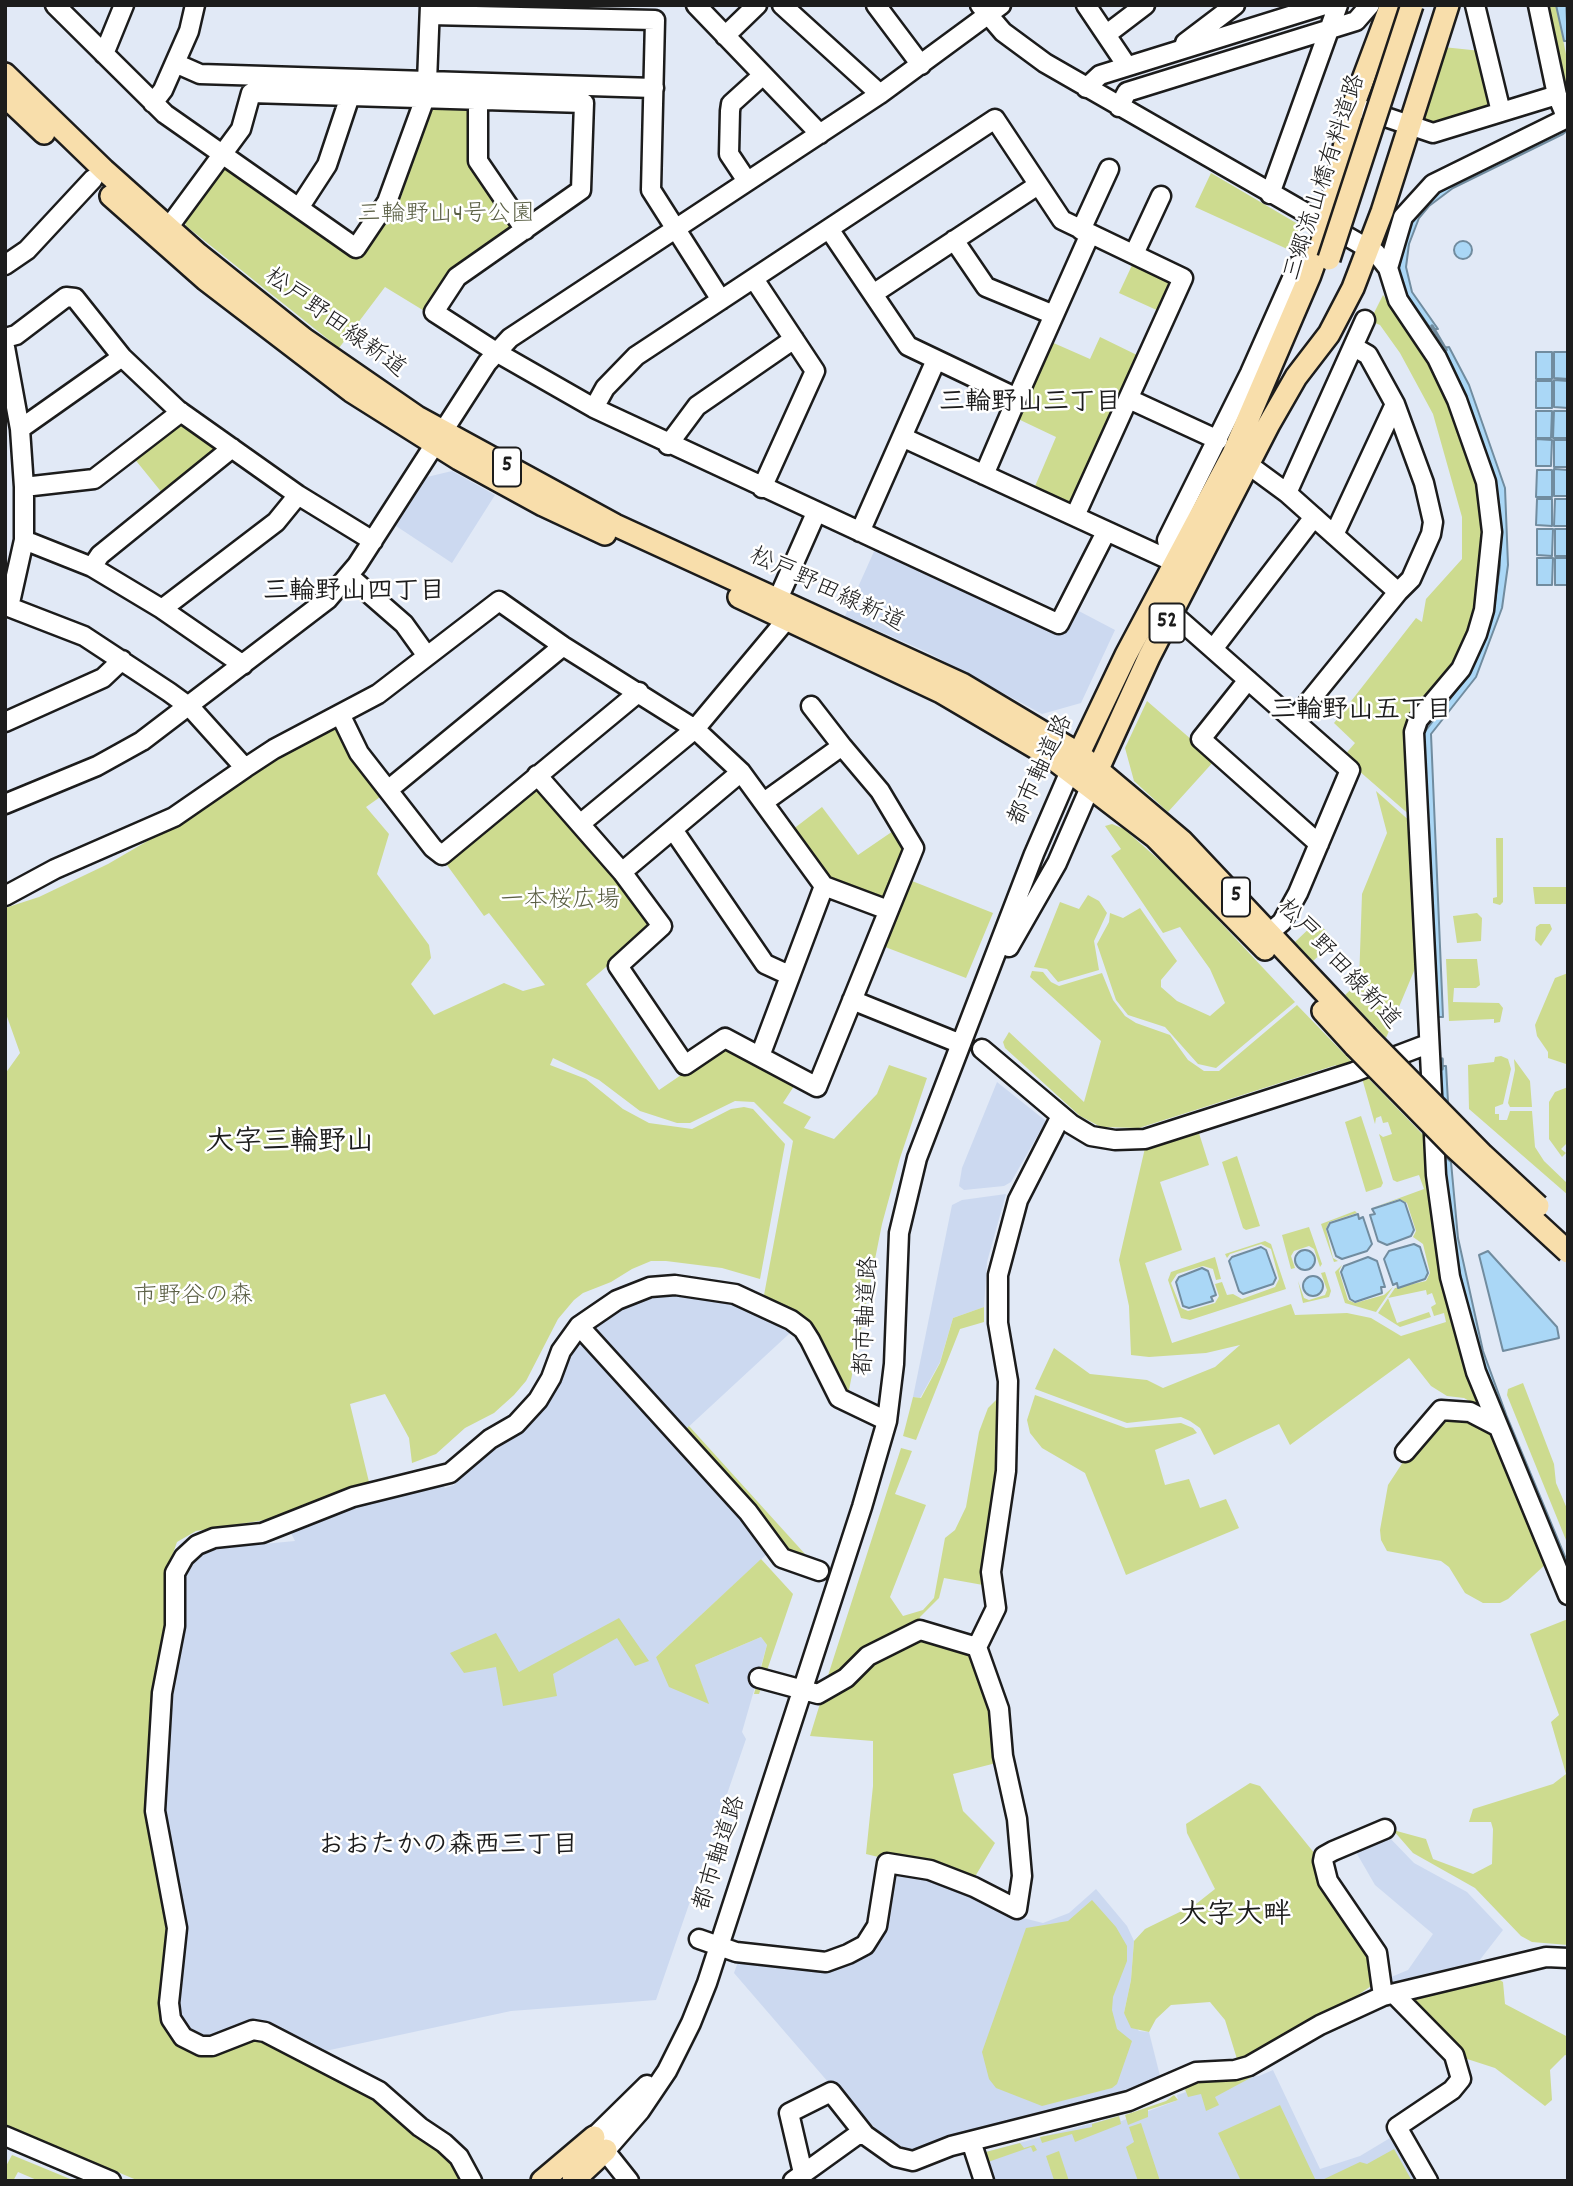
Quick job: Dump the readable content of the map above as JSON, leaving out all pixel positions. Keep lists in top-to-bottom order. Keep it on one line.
{"streets":{"main road":["三郷流山橋有料道路","松戸野田線新道","5","52","都市軸道路"]},"crossings":[["三郷流山橋有料道路","都市軸道路"],["松戸野田線新道","都市軸道路"]],"districts":["三輪野山三丁目","三輪野山四丁目","三輪野山五丁目","大字三輪野山","おおたかの森西三丁目","大字大畔"],"parks":["三輪野山4号公園","一本桜広場","市野谷の森"]}
